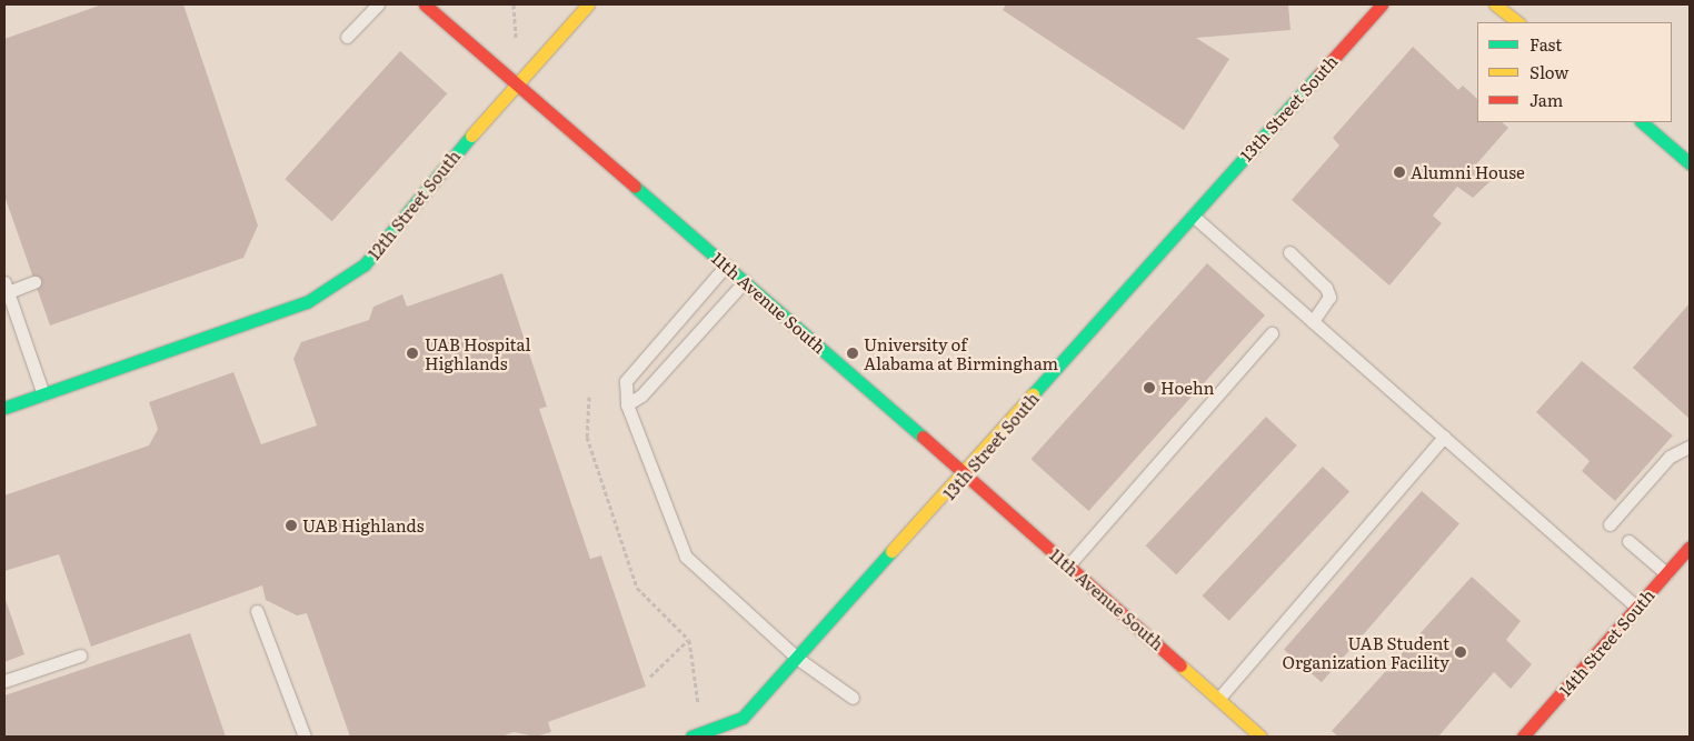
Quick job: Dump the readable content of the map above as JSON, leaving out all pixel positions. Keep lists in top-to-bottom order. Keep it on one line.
{"streets":{"street":["13th Street South","12th Street South","11th Avenue South","14th Street South"]},"crossings":[["13th Street South","11th Avenue South"],["12th Street South","11th Avenue South"]],"places":["Alumni House","UAB Hospital Highlands","University of Alabama at Birmingham","Hoehn","UAB Highlands","UAB Student Organization Facility"],"legend":["Fast","Slow","Jam"]}
